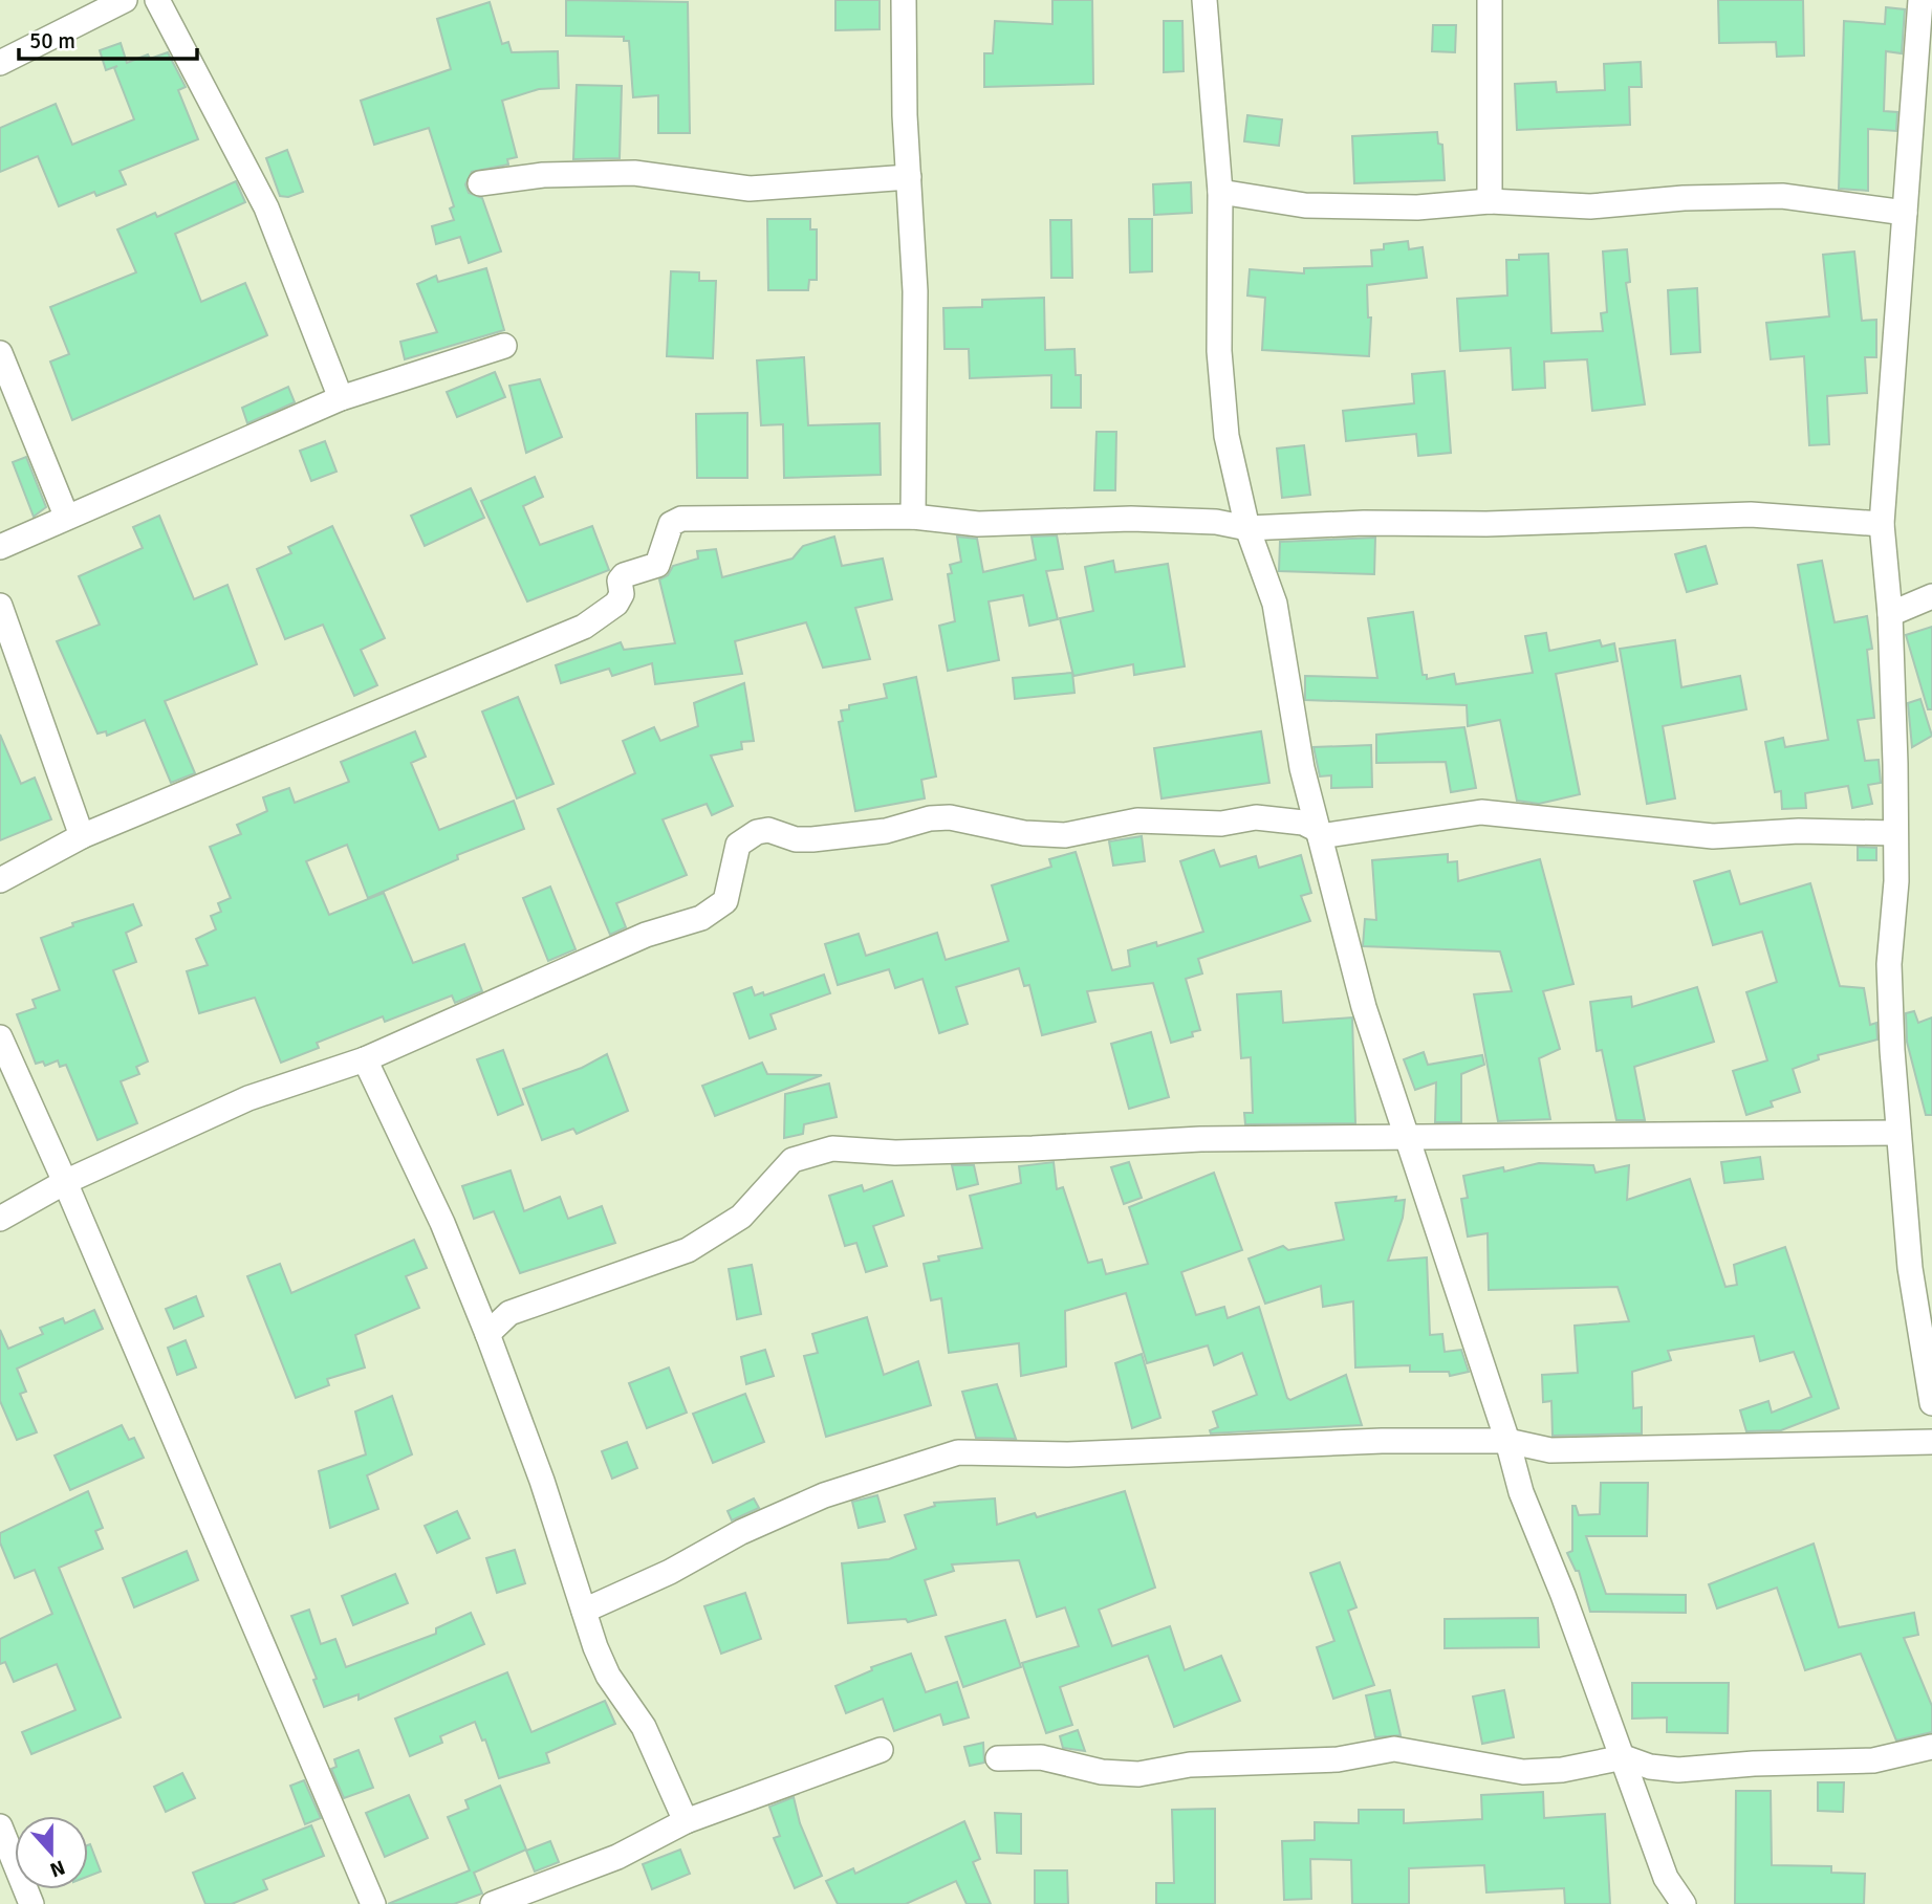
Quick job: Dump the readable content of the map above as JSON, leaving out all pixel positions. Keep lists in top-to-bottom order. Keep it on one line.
{"scale_bar":"50 m","north":"bottom"}
